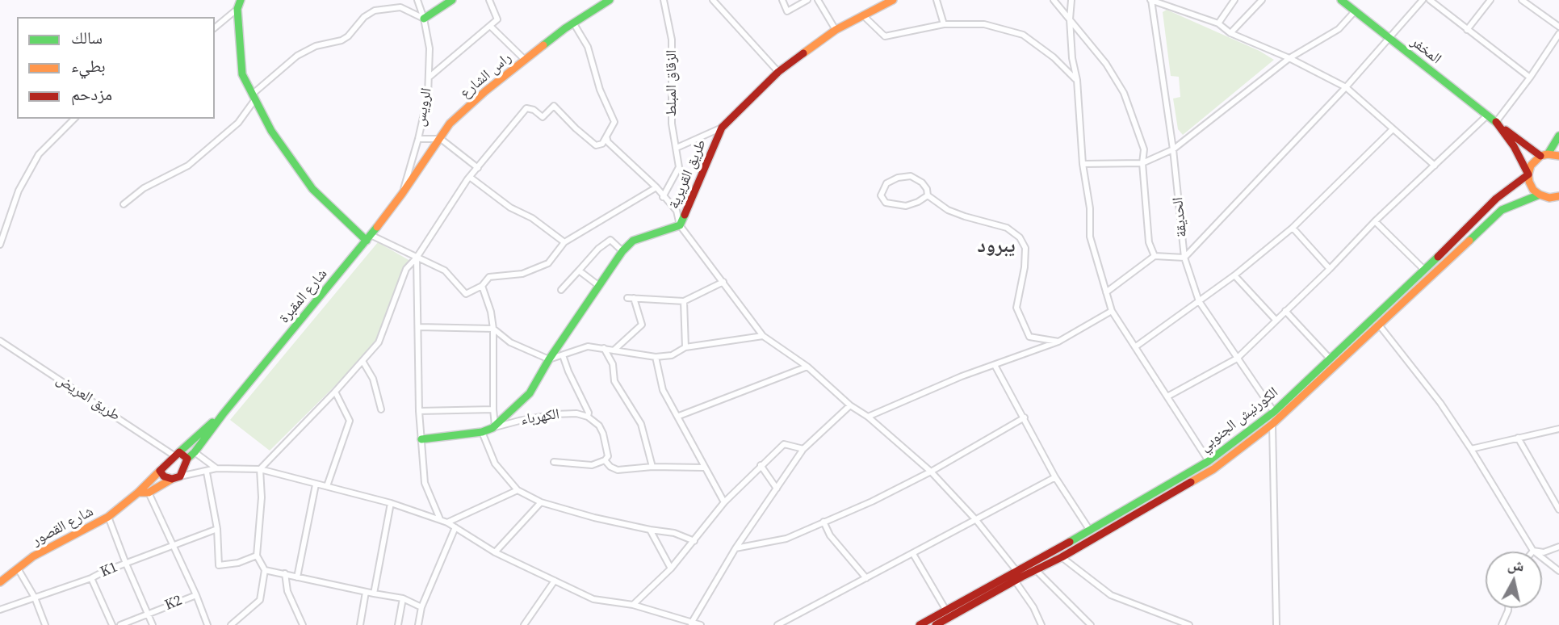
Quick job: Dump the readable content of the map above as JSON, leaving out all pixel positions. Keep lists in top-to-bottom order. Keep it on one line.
{"streets":{"street":["المخفر","راس الشارع","الزقاق المبلط","الرويس","طريق القريرية","الحديقة","شارع المقبرة","طريق العريض","الكهرباء","الكورنيش الجنوبي","شارع القصور","K1","K2"]},"crossings":[["راس الشارع","الرويس"],["راس الشارع","شارع المقبرة"],["الرويس","شارع المقبرة"],["طريق القريرية","الكهرباء"],["الحديقة","الكورنيش الجنوبي"],["شارع المقبرة","شارع القصور"],["طريق العريض","شارع القصور"]],"districts":["يبرود"],"legend":["سالك","بطيء","مزدحم"],"north":"top"}
